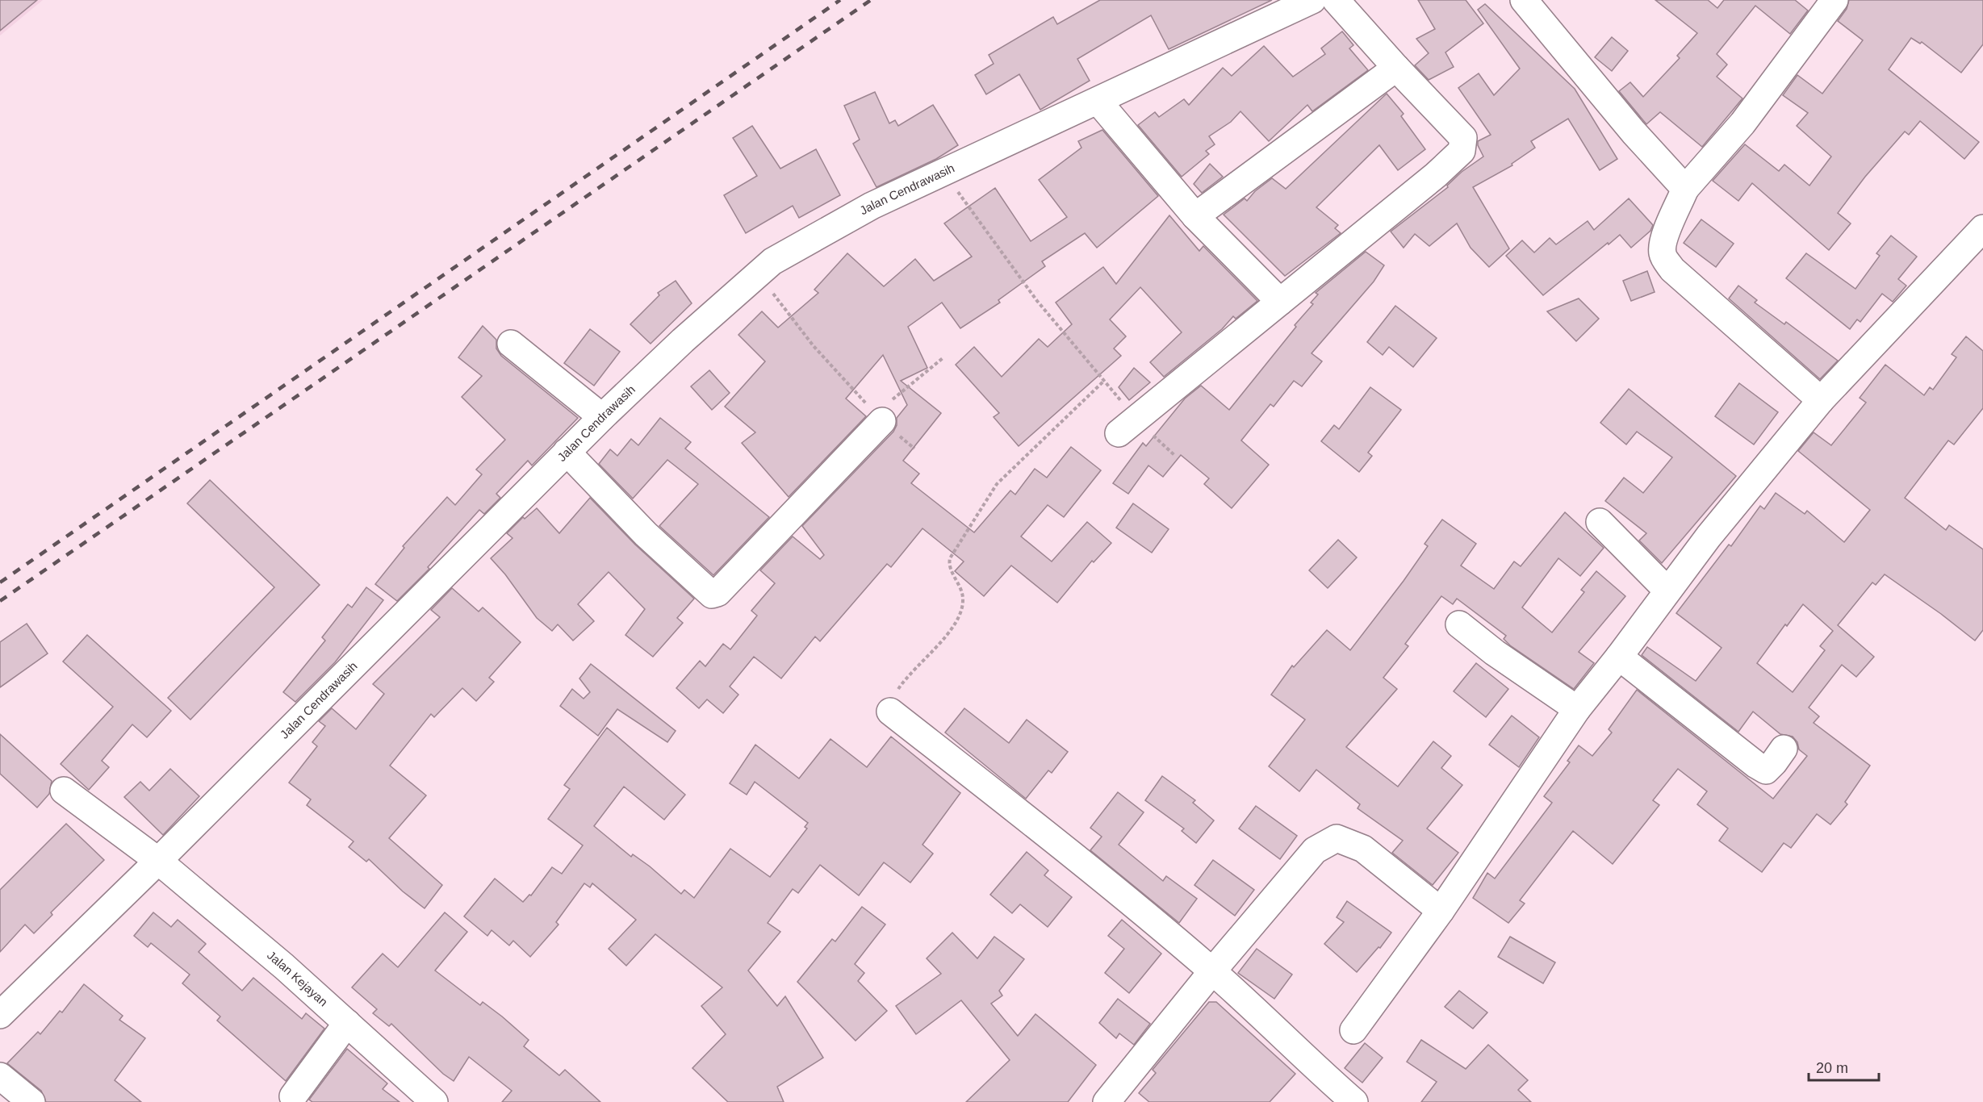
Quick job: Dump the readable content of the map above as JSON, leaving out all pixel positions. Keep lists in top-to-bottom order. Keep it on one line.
{"streets":{"street":["Jalan Cendrawasih","Jalan Kejayan"]},"crossings":[["Jalan Cendrawasih","Jalan Kejayan"]],"scale_bar":"20 m"}
